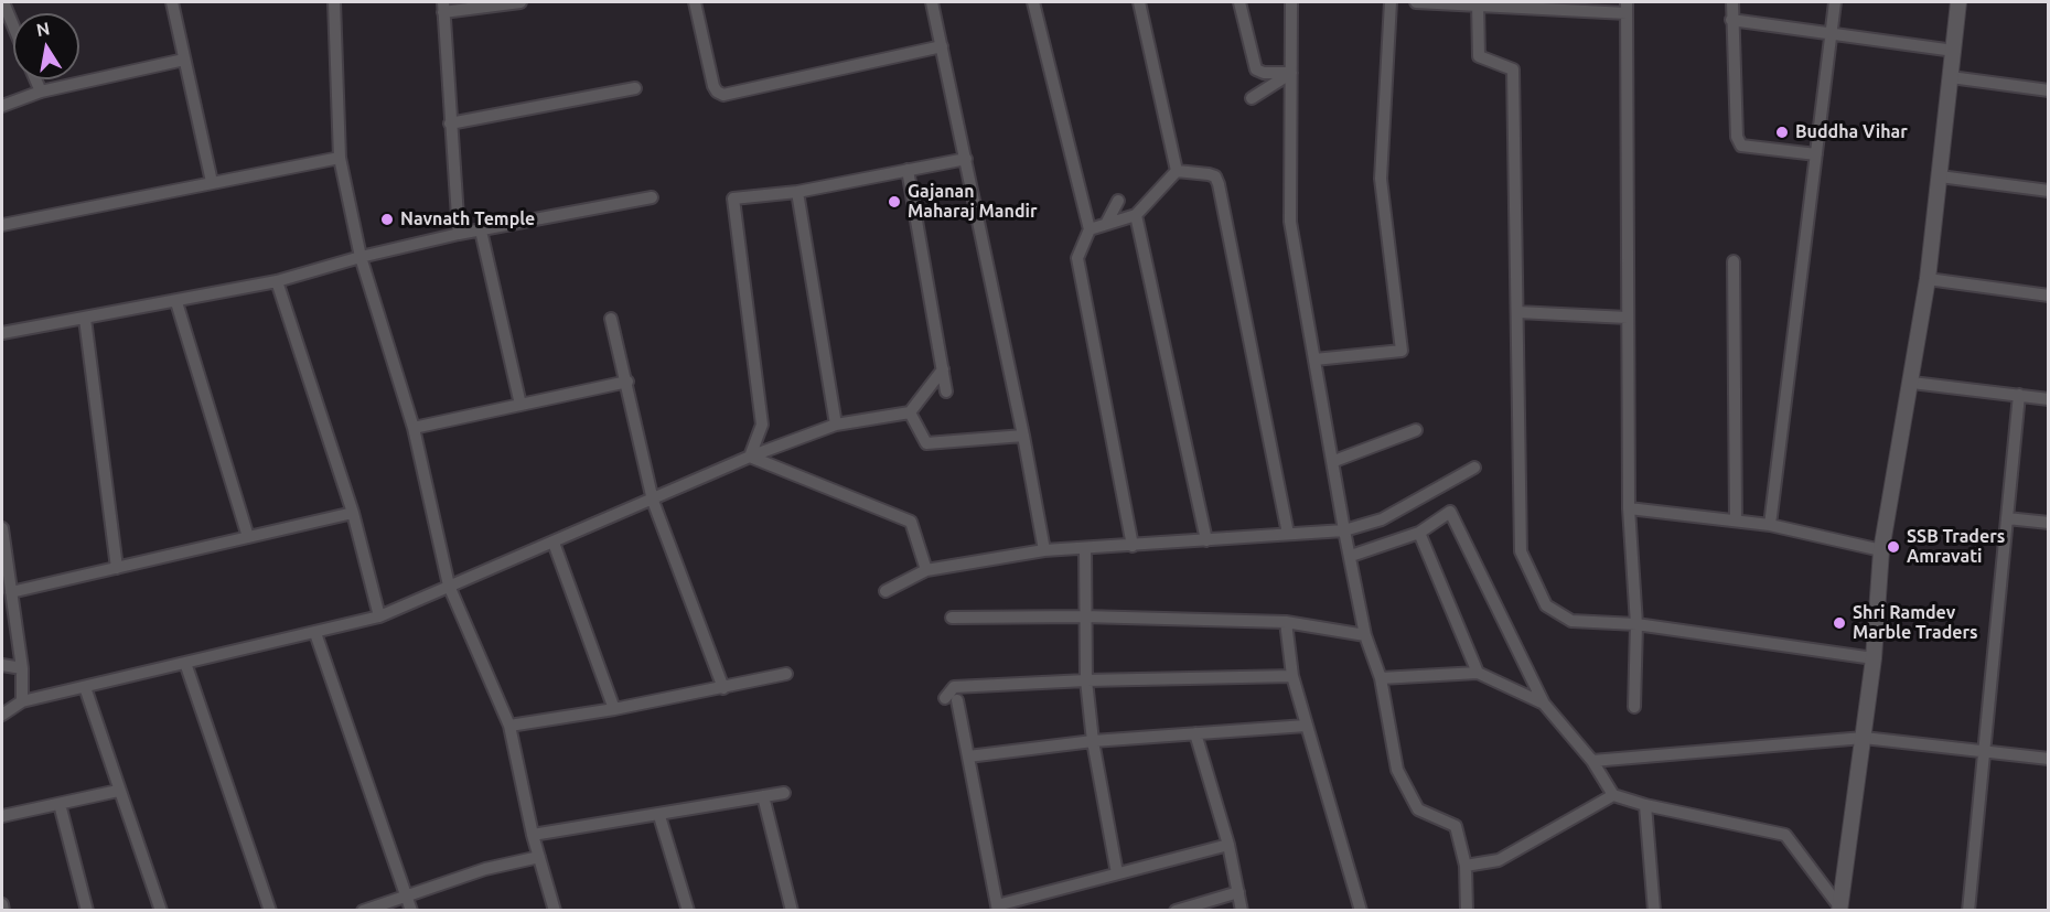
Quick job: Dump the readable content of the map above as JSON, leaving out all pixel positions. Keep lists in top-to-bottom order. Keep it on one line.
{"places":["Buddha Vihar","Gajanan Maharaj Mandir","Navnath Temple","SSB Traders Amravati","Shri Ramdev Marble Traders"],"north":"top"}
